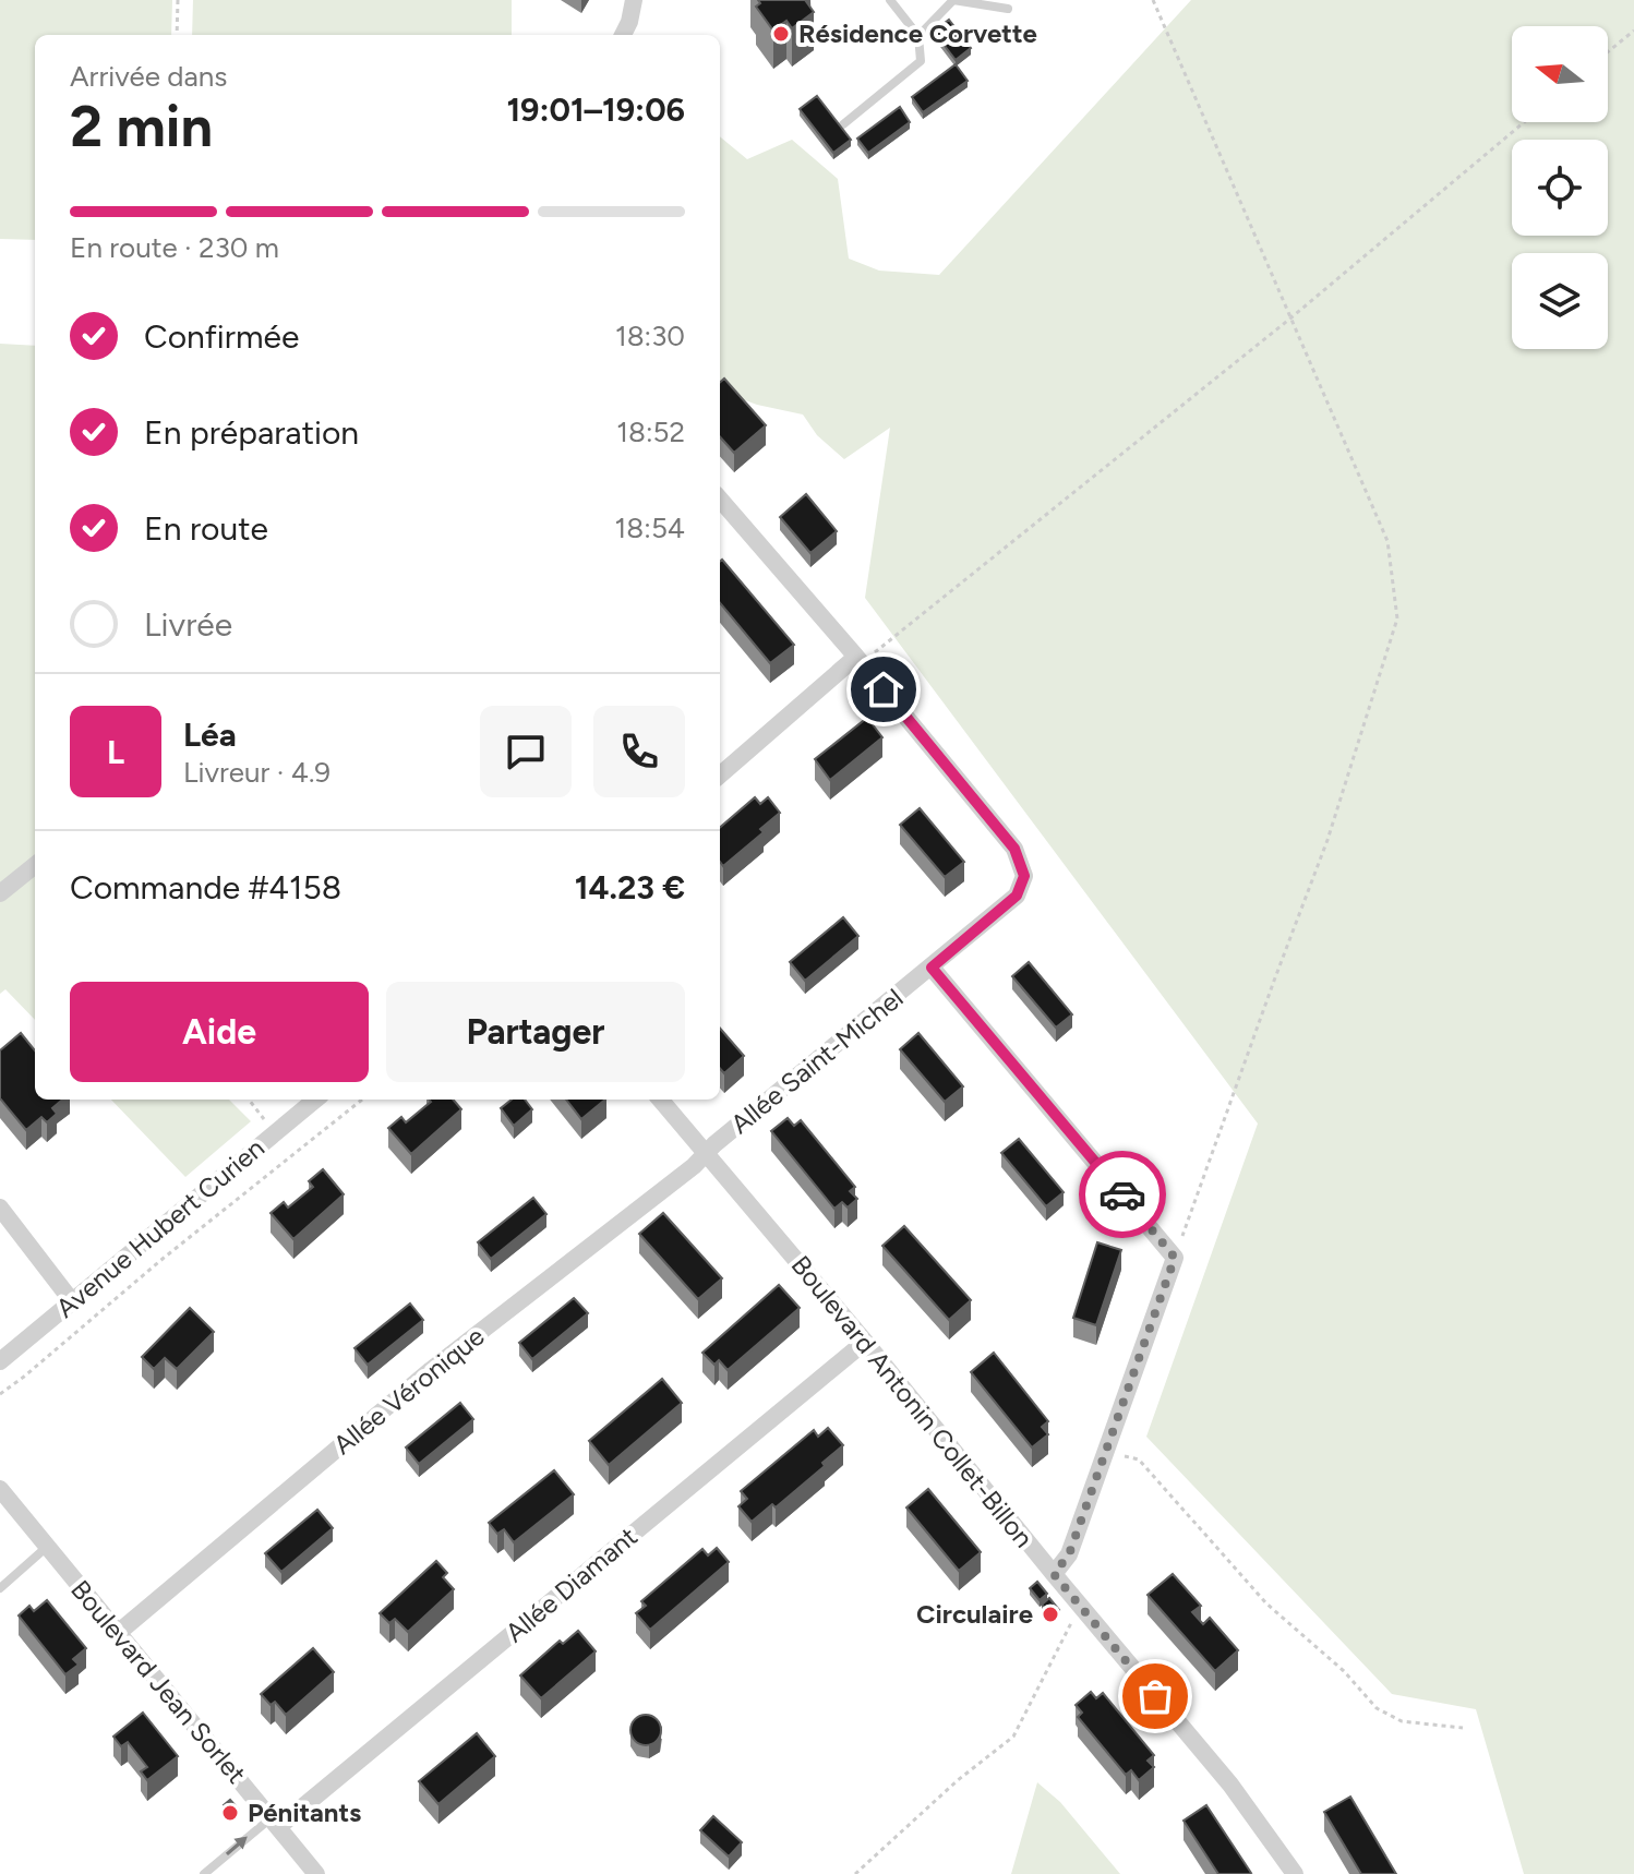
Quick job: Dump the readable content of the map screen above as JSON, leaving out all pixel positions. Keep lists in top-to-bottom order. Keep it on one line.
{"streets":{"street":["Allée Saint-Michel","Avenue Hubert Curien","Allée Véronique","Boulevard Antonin Collet-Billon","Allée Diamant","Boulevard Jean Sorlet"]},"crossings":[["Allée Saint-Michel","Allée Véronique"],["Allée Saint-Michel","Boulevard Antonin Collet-Billon"],["Allée Véronique","Boulevard Antonin Collet-Billon"],["Allée Véronique","Boulevard Jean Sorlet"],["Boulevard Antonin Collet-Billon","Allée Diamant"],["Allée Diamant","Boulevard Jean Sorlet"]],"places":["Résidence Corvette","Circulaire","Pénitants"],"north":"left","page":{"heading":["2 min","Arrivée dans","19:01–19:06"],"panel":["Léa","Livreur · 4.9","Commande #4158","14.23 €"],"bar":"En route · 230 m","list":[["Confirmée","18:30"],["En préparation","18:52"],["En route","18:54"],"Livrée"],"round":"L","buttons":["Aide","Partager"]}}
